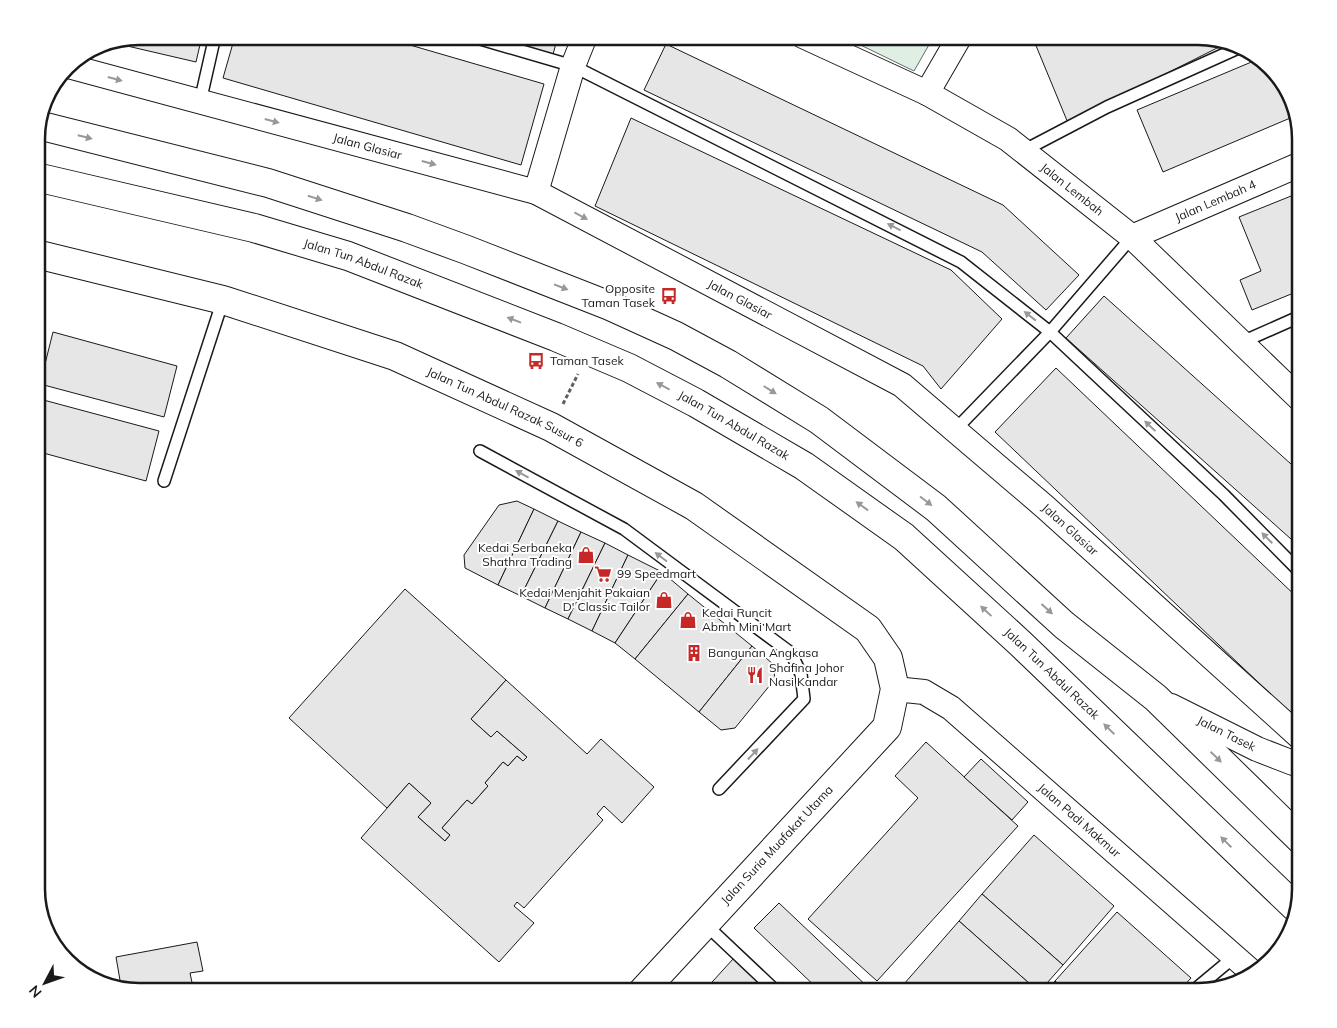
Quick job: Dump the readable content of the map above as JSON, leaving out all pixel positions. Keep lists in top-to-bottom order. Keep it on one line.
{"streets":{"main road":["Jalan Tun Abdul Razak","Jalan Tun Abdul Razak Susur 6","Jalan Suria Muafakat Utama"],"street":["Jalan Glasiar","Jalan Lembah","Jalan Lembah 4","Jalan Tasek","Jalan Padi Makmur"]},"crossings":[["Jalan Lembah","Jalan Lembah 4"],["Jalan Tun Abdul Razak Susur 6","Jalan Padi Makmur"],["Jalan Tun Abdul Razak Susur 6","Jalan Suria Muafakat Utama"],["Jalan Padi Makmur","Jalan Suria Muafakat Utama"]],"one_way":["Jalan Glasiar"],"places":{"bus stop":["Opposite Taman Tasek","Taman Tasek"],"shop":["Kedai Serbaneka Shathra Trading","Kedai Menjahit Pakaian D' Classic Tailor","Kedai Runcit Abmh Mini Mart"],"supermarket":["99 Speedmart"],"building":["Bangunan Angkasa"],"restaurant":["Shafina Johor Nasi Kandar"]},"north":"bottom left"}
